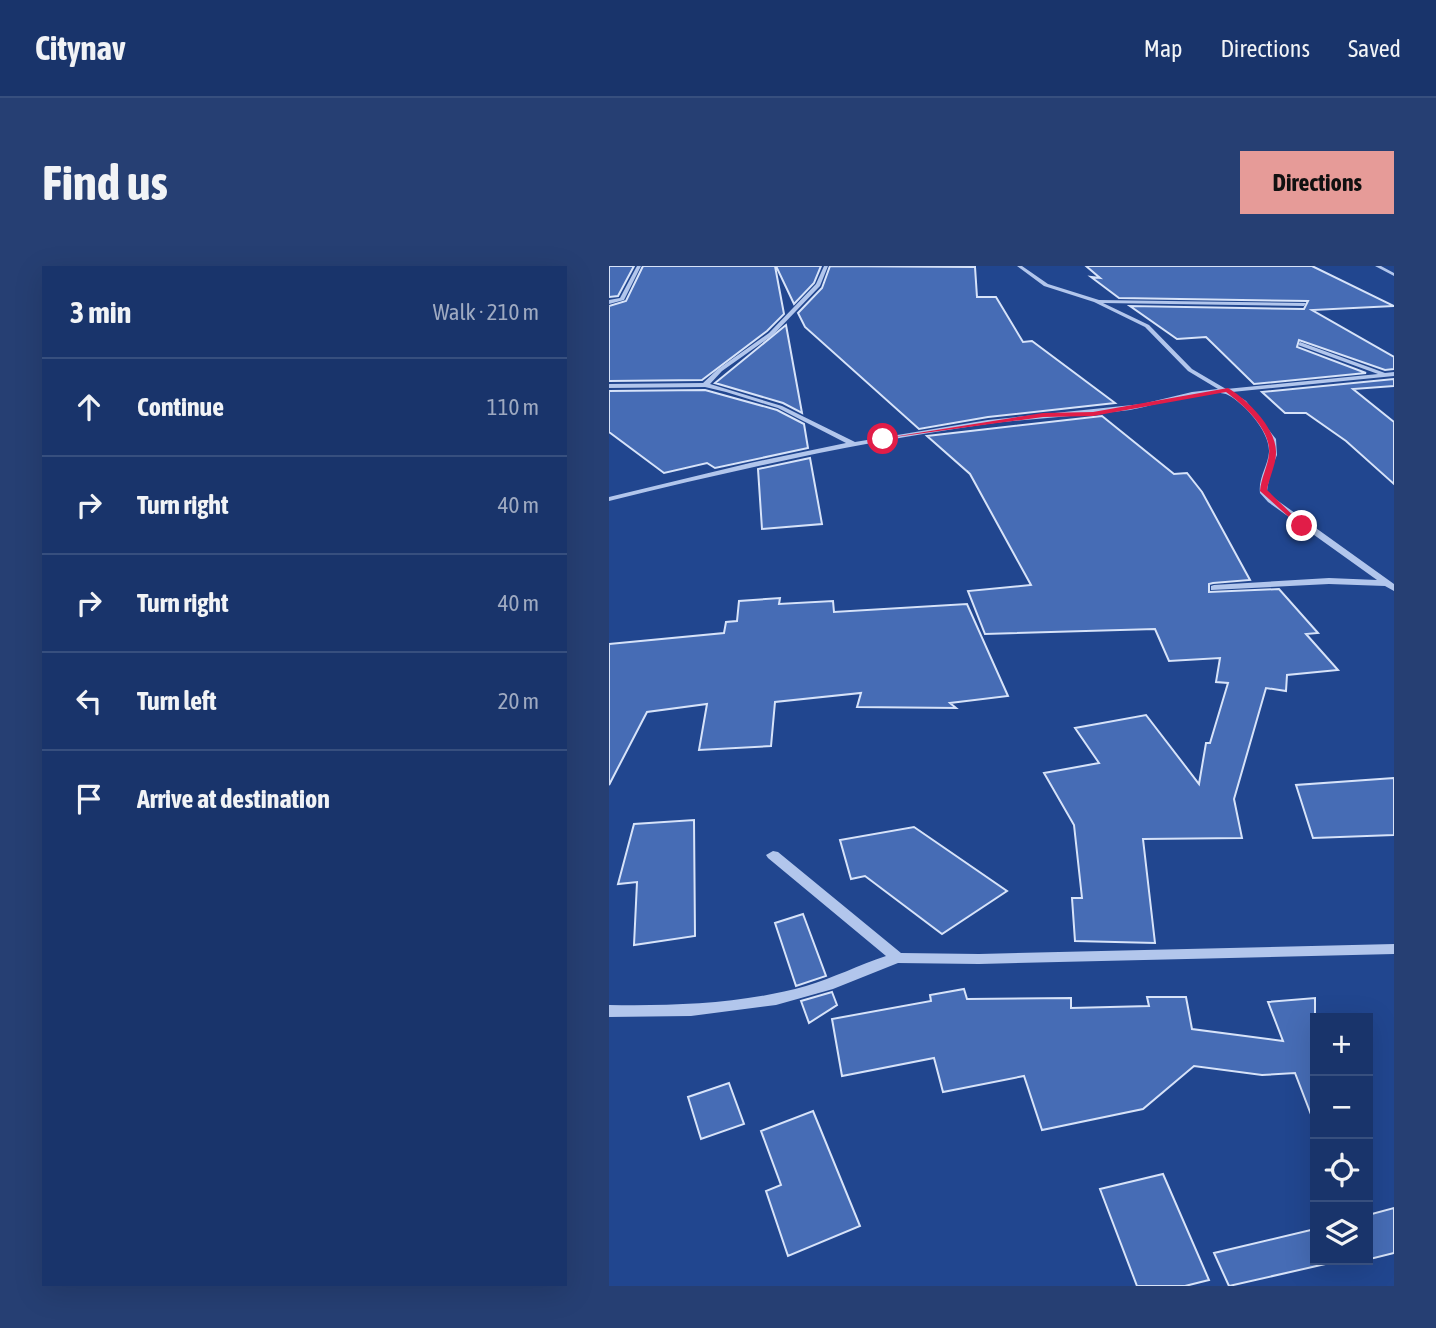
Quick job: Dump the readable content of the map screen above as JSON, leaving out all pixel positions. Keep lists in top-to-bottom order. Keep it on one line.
{"page":{"header":"Citynav","nav":["Map","Directions","Saved"],"buttons":"Directions","title":"Find us","heading":["3 min","Walk · 210 m"],"list":[["Continue","110 m"],["Turn right","40 m"],["Turn right","40 m"],["Turn left","20 m"],"Arrive at destination"],"map_buttons":["+","−"]}}
